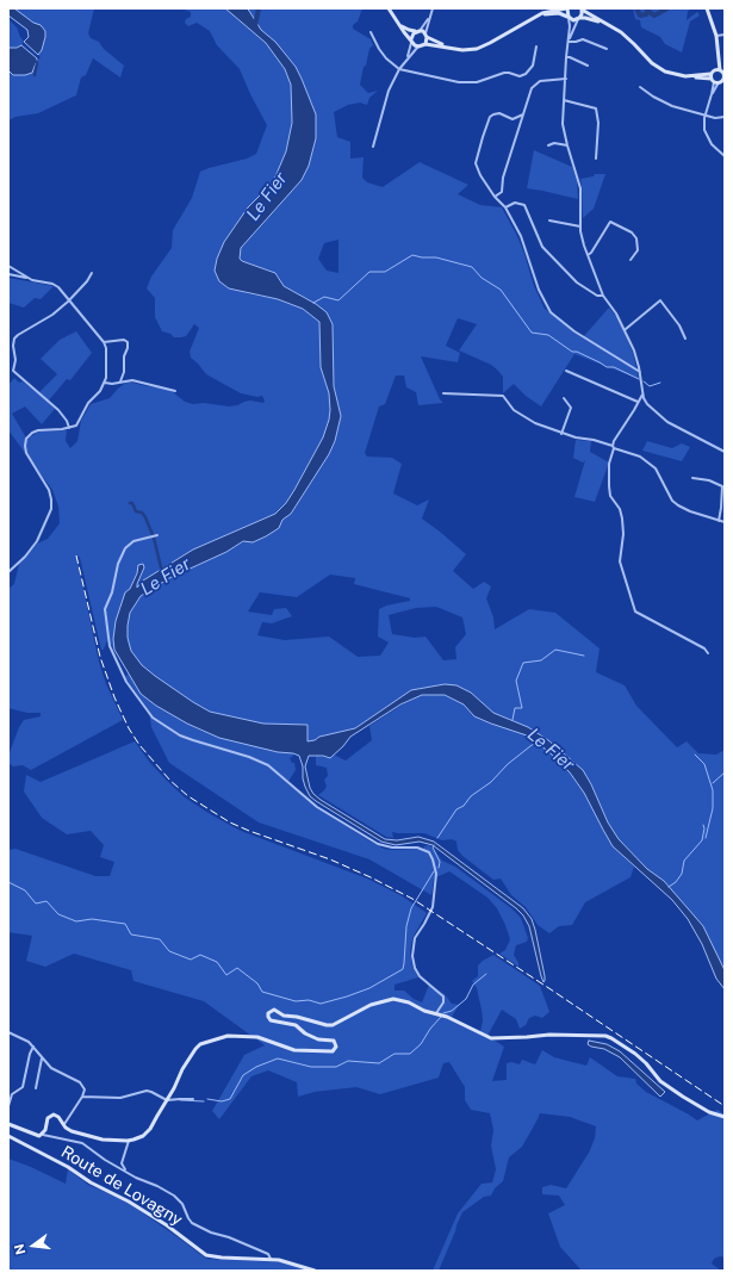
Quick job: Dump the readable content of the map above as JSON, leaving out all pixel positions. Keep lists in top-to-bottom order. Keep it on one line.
{"streets":{"street":["Route de Lovagny"]},"water":["Le Fier"],"north":"left"}
